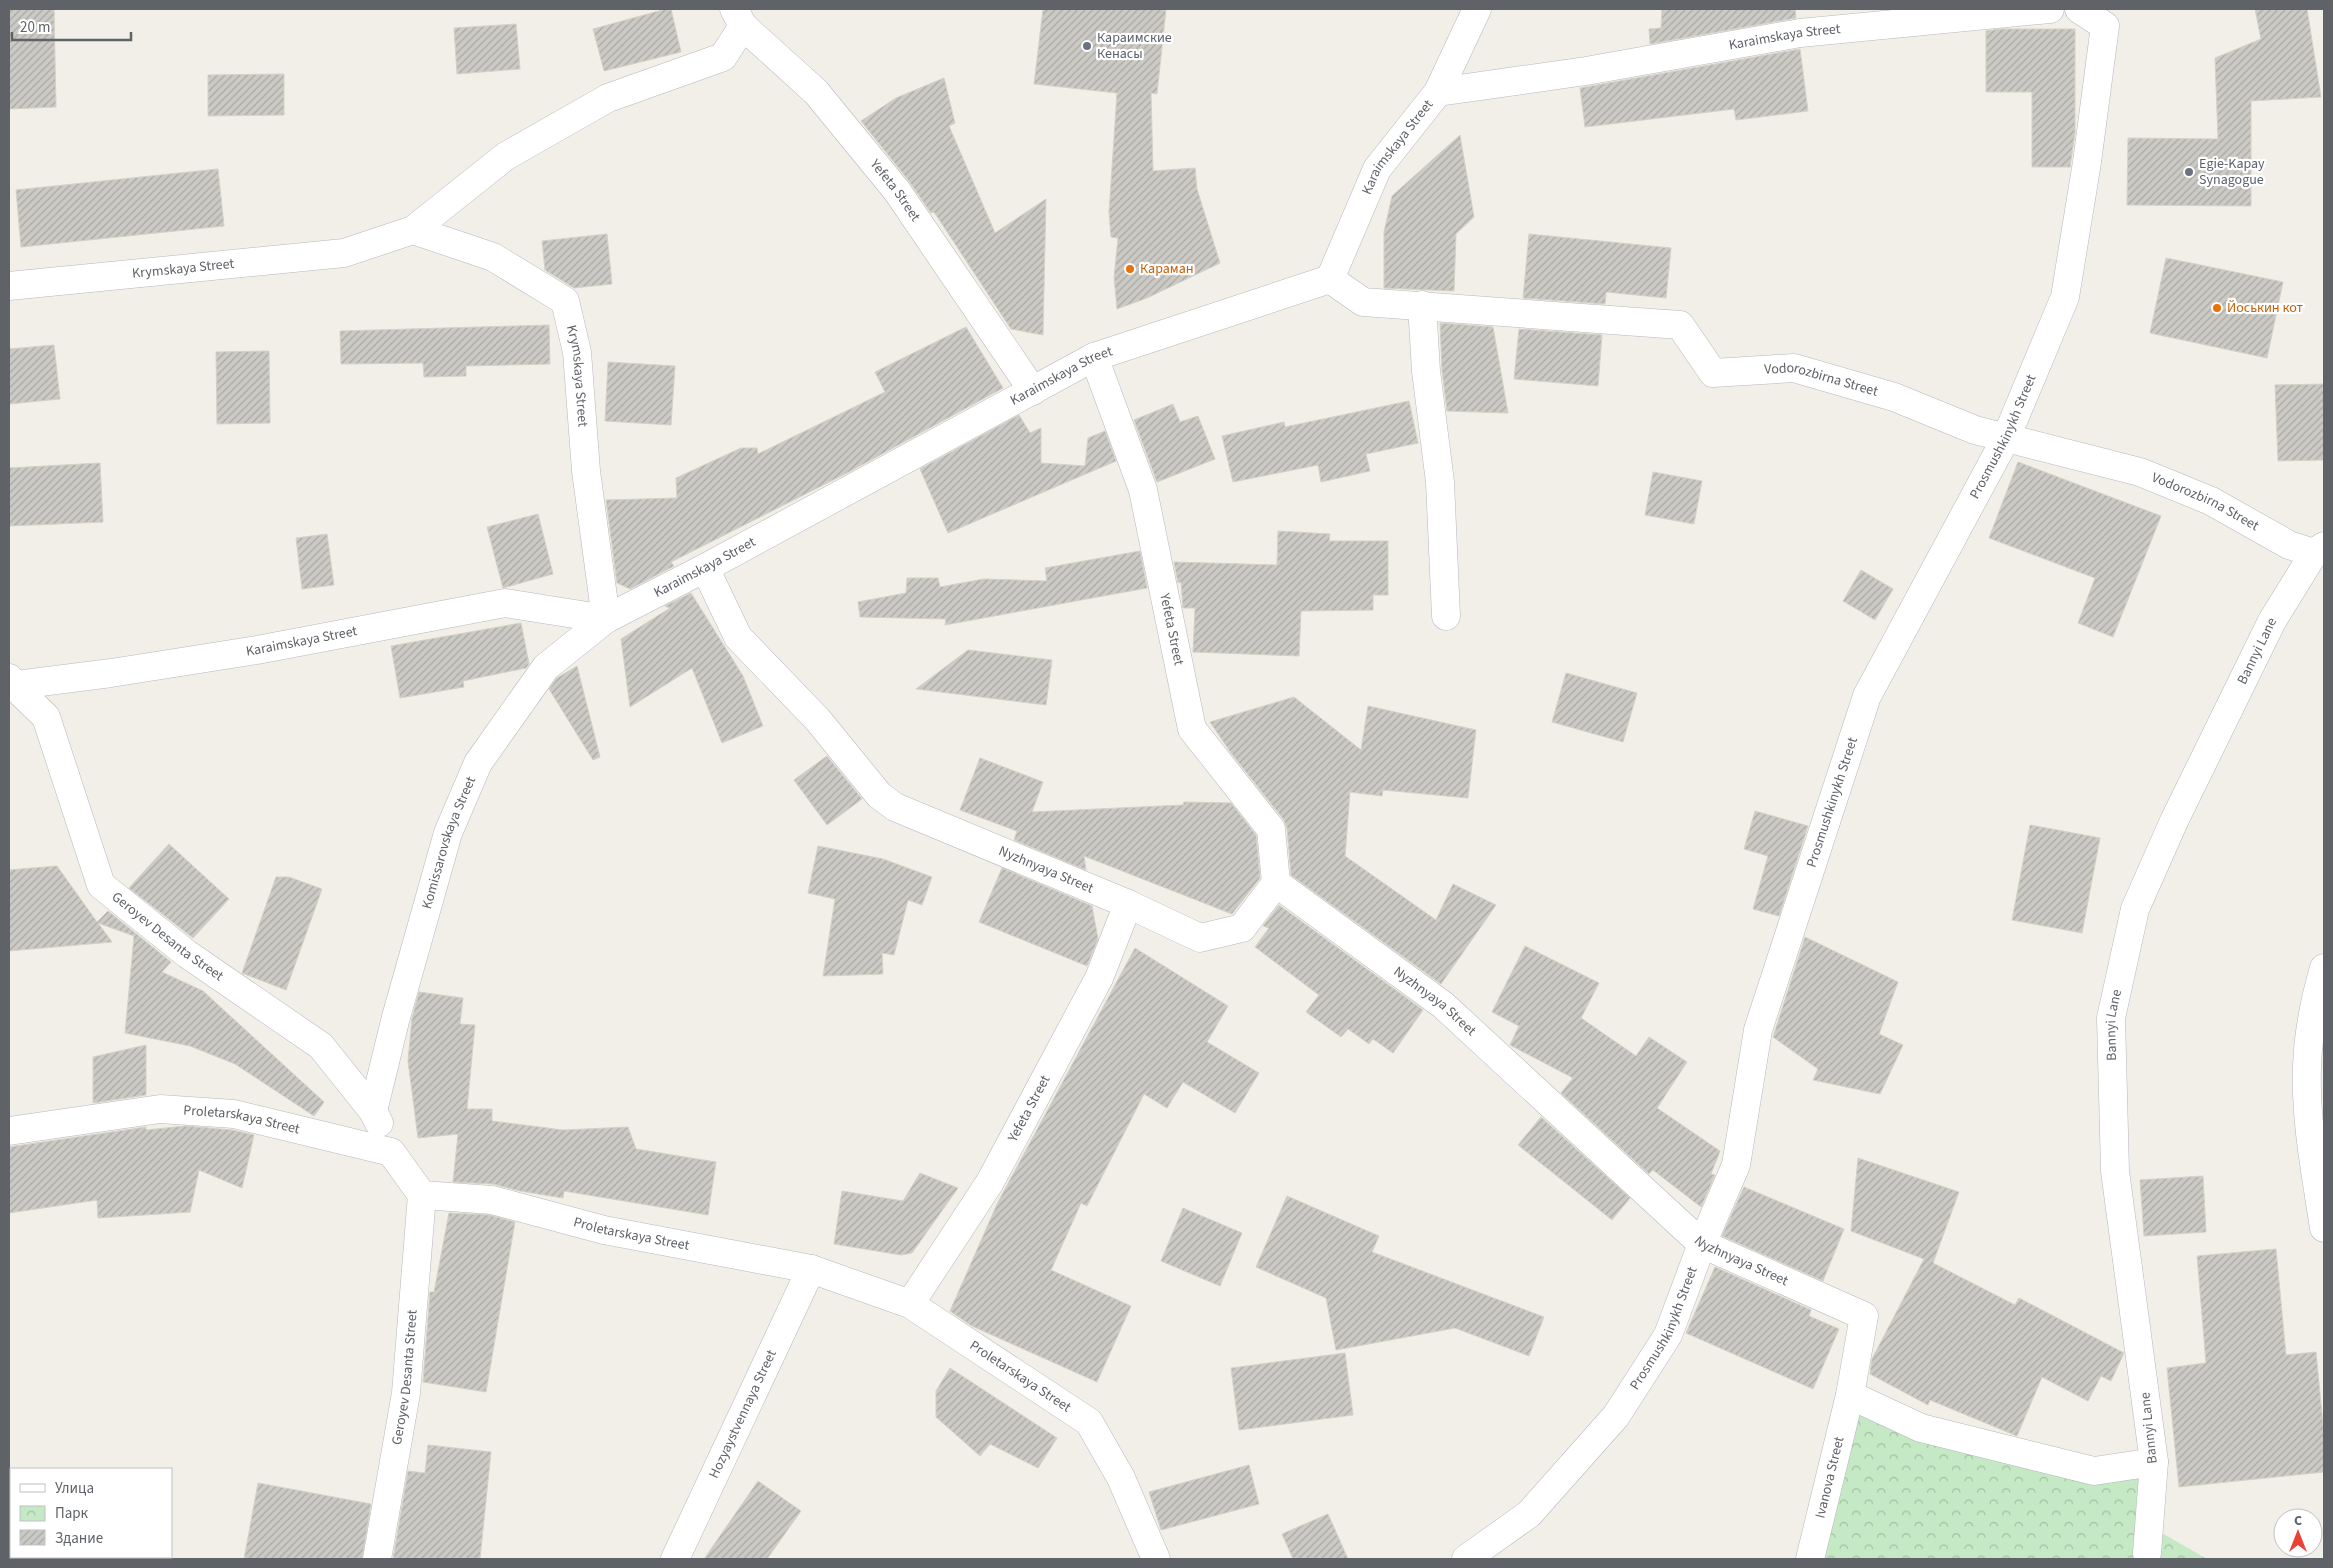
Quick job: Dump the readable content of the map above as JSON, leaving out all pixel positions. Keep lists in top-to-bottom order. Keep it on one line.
{"streets":{"street":["Karaimskaya Street","Yefeta Street","Krymskaya Street","Vodorozbirna Street","Prosmushkinykh Street","Bannyi Lane","Komissarovskaya Street","Nyzhnyaya Street","Geroyev Desanta Street","Proletarskaya Street","Hozyaystvennaya Street","Ivanova Street"]},"crossings":[["Karaimskaya Street","Yefeta Street"],["Karaimskaya Street","Krymskaya Street"],["Karaimskaya Street","Vodorozbirna Street"],["Karaimskaya Street","Komissarovskaya Street"],["Karaimskaya Street","Nyzhnyaya Street"],["Karaimskaya Street","Geroyev Desanta Street"],["Yefeta Street","Krymskaya Street"],["Yefeta Street","Nyzhnyaya Street"],["Yefeta Street","Proletarskaya Street"],["Krymskaya Street","Komissarovskaya Street"],["Vodorozbirna Street","Prosmushkinykh Street"],["Vodorozbirna Street","Bannyi Lane"],["Prosmushkinykh Street","Nyzhnyaya Street"],["Komissarovskaya Street","Geroyev Desanta Street"],["Nyzhnyaya Street","Ivanova Street"],["Geroyev Desanta Street","Proletarskaya Street"],["Proletarskaya Street","Hozyaystvennaya Street"]],"places":["Караимские Кенасы","Egie-Kapay Synagogue","Караман","Йоськин кот"],"legend":["Улица","Парк","Здание"],"scale_bar":"20 m","north":"top"}
